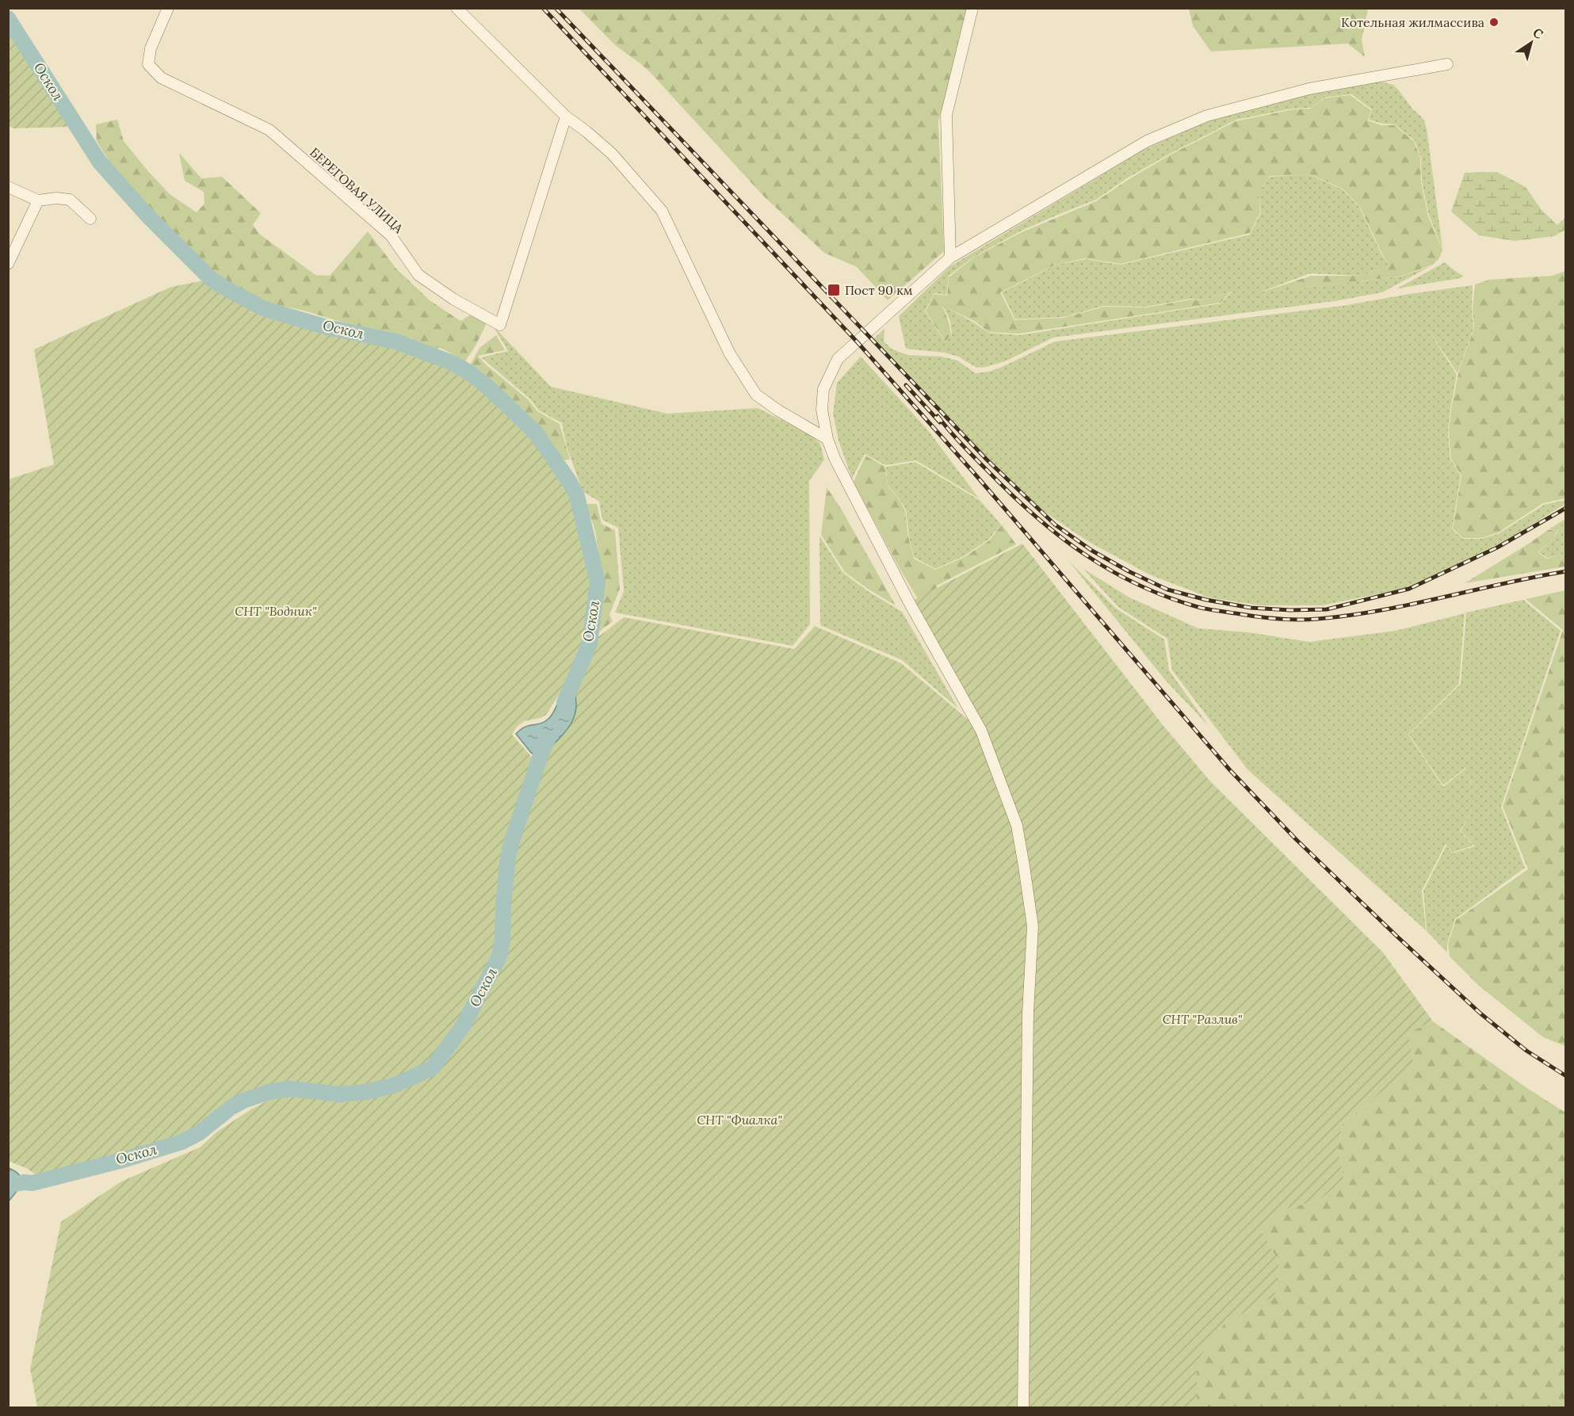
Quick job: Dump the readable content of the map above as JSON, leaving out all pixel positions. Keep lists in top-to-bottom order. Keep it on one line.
{"streets":{"street":["БЕРЕГОВАЯ УЛИЦА"]},"water":["Оскол"],"parks":["СНТ \"Водник\"","СНТ \"Разлив\"","СНТ \"Фиалка\""],"places":{"other":["Котельная жилмассива"],"transit":["Пост 90 км"]},"north":"top right"}
